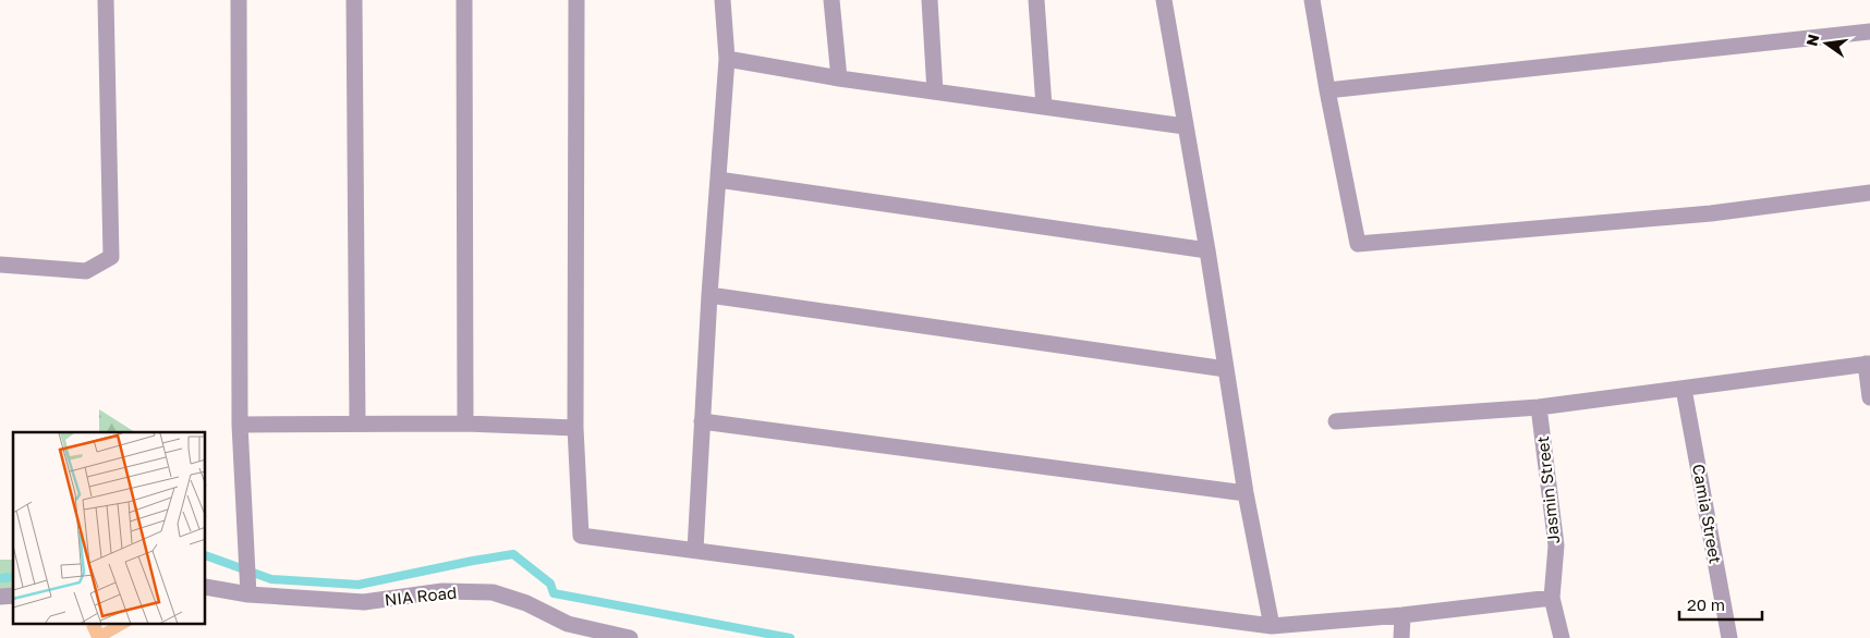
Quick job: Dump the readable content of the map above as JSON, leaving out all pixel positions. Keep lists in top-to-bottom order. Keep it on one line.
{"streets":{"street":["Jasmin Street","Camia Street","NIA Road"]},"scale_bar":"20 m","north":"left"}
